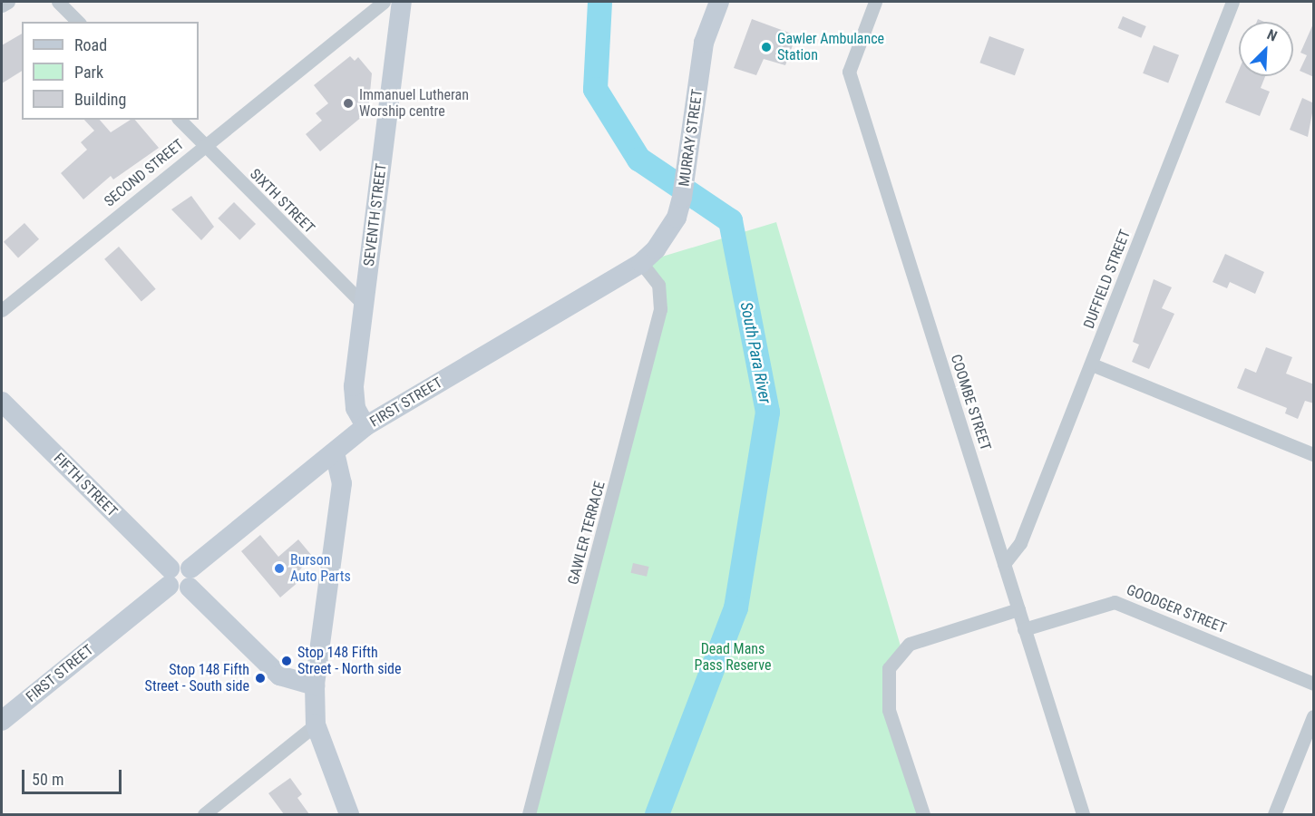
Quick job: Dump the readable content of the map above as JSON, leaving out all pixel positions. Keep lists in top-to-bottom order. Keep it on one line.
{"streets":{"street":["MURRAY STREET","SECOND STREET","SIXTH STREET","SEVENTH STREET","DUFFIELD STREET","FIRST STREET","COOMBE STREET","FIFTH STREET","GAWLER TERRACE","GOODGER STREET"]},"crossings":[["MURRAY STREET","FIRST STREET"],["MURRAY STREET","GAWLER TERRACE"],["SECOND STREET","SIXTH STREET"],["SIXTH STREET","SEVENTH STREET"],["SEVENTH STREET","FIRST STREET"],["DUFFIELD STREET","COOMBE STREET"],["FIRST STREET","FIFTH STREET"],["FIRST STREET","GAWLER TERRACE"],["COOMBE STREET","GOODGER STREET"]],"water":["South Para River"],"parks":["Dead Mans Pass Reserve"],"places":["Gawler Ambulance Station","Immanuel Lutheran Worship centre","Burson Auto Parts","Stop 148 Fifth Street - North side","Stop 148 Fifth Street - South side"],"legend":["Road","Park","Building"],"scale_bar":"50 m","north":"top right"}
